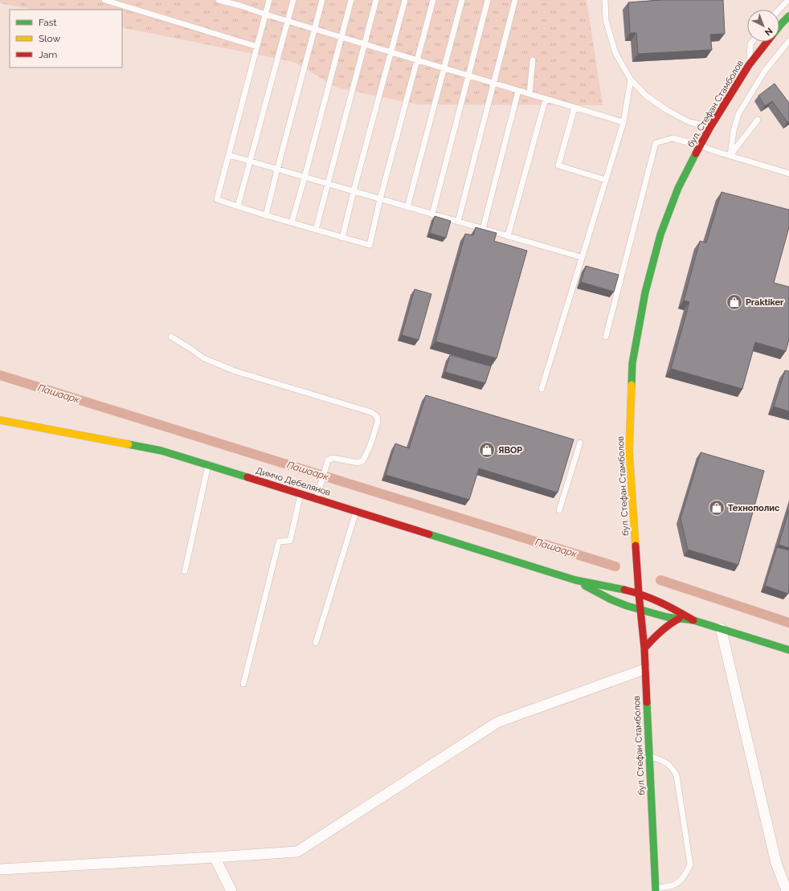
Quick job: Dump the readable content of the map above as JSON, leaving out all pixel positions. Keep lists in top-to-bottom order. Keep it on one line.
{"streets":{"main road":["бул. Стефан Стамболов","Димчо Дебелянов"]},"crossings":[["бул. Стефан Стамболов","Димчо Дебелянов"]],"water":["Пашаарк"],"places":{"shop":["Praktiker","ЯВОР","Технополис"]},"legend":["Fast","Slow","Jam"],"north":"bottom right"}
